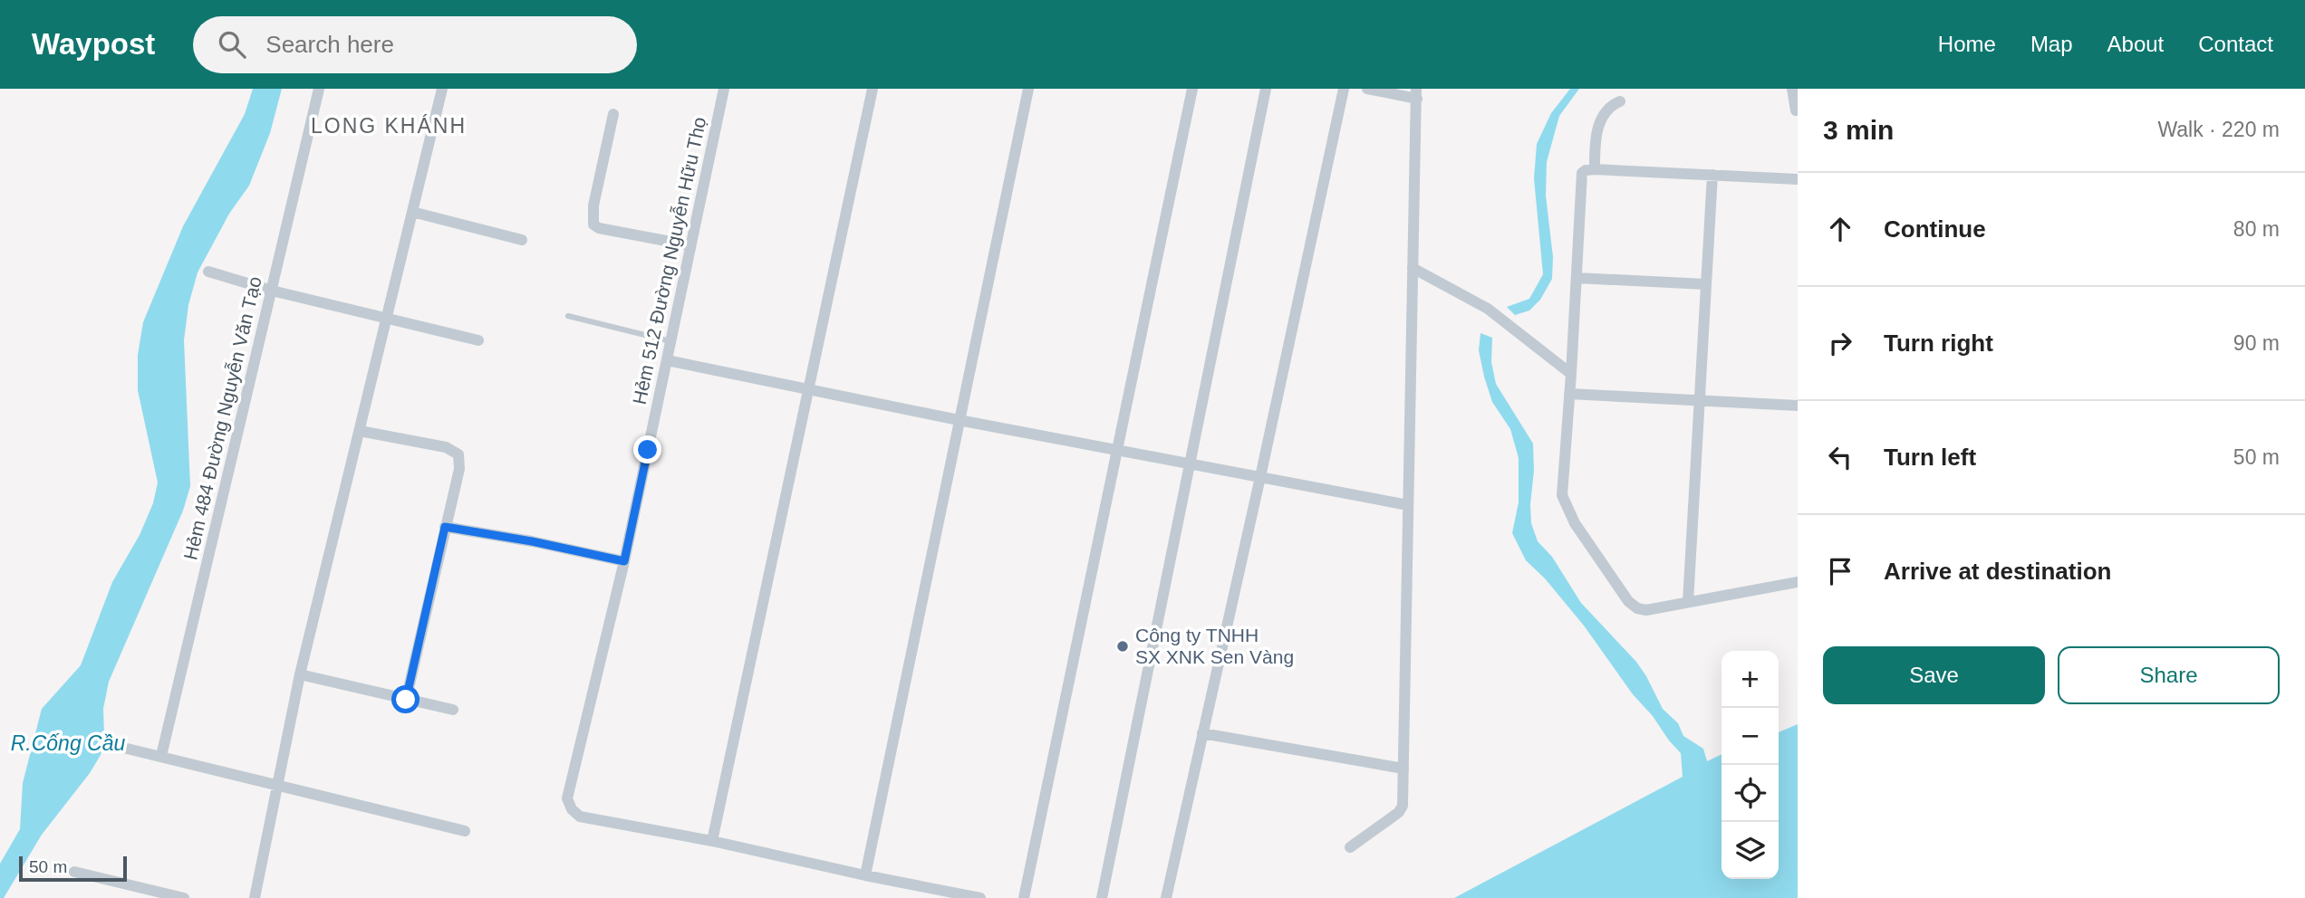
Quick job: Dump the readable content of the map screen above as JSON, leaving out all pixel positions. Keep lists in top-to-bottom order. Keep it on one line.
{"streets":{"street":["Hẻm 512 Đường Nguyễn Hữu Thọ","Hẻm 484 Đường Nguyễn Văn Tạo"]},"districts":["LONG KHÁNH"],"water":["R.Cống Cầu"],"places":["Công ty TNHH SX XNK Sen Vàng"],"scale_bar":"50 m","page":{"header":"Waypost","search":"Search here","nav":["Home","Map","About","Contact"],"heading":["3 min","Walk · 220 m"],"list":[["Continue","80 m"],["Turn right","90 m"],["Turn left","50 m"],"Arrive at destination"],"buttons":["Save","Share"],"map_buttons":["+","−"],"scale":"50 m"}}
